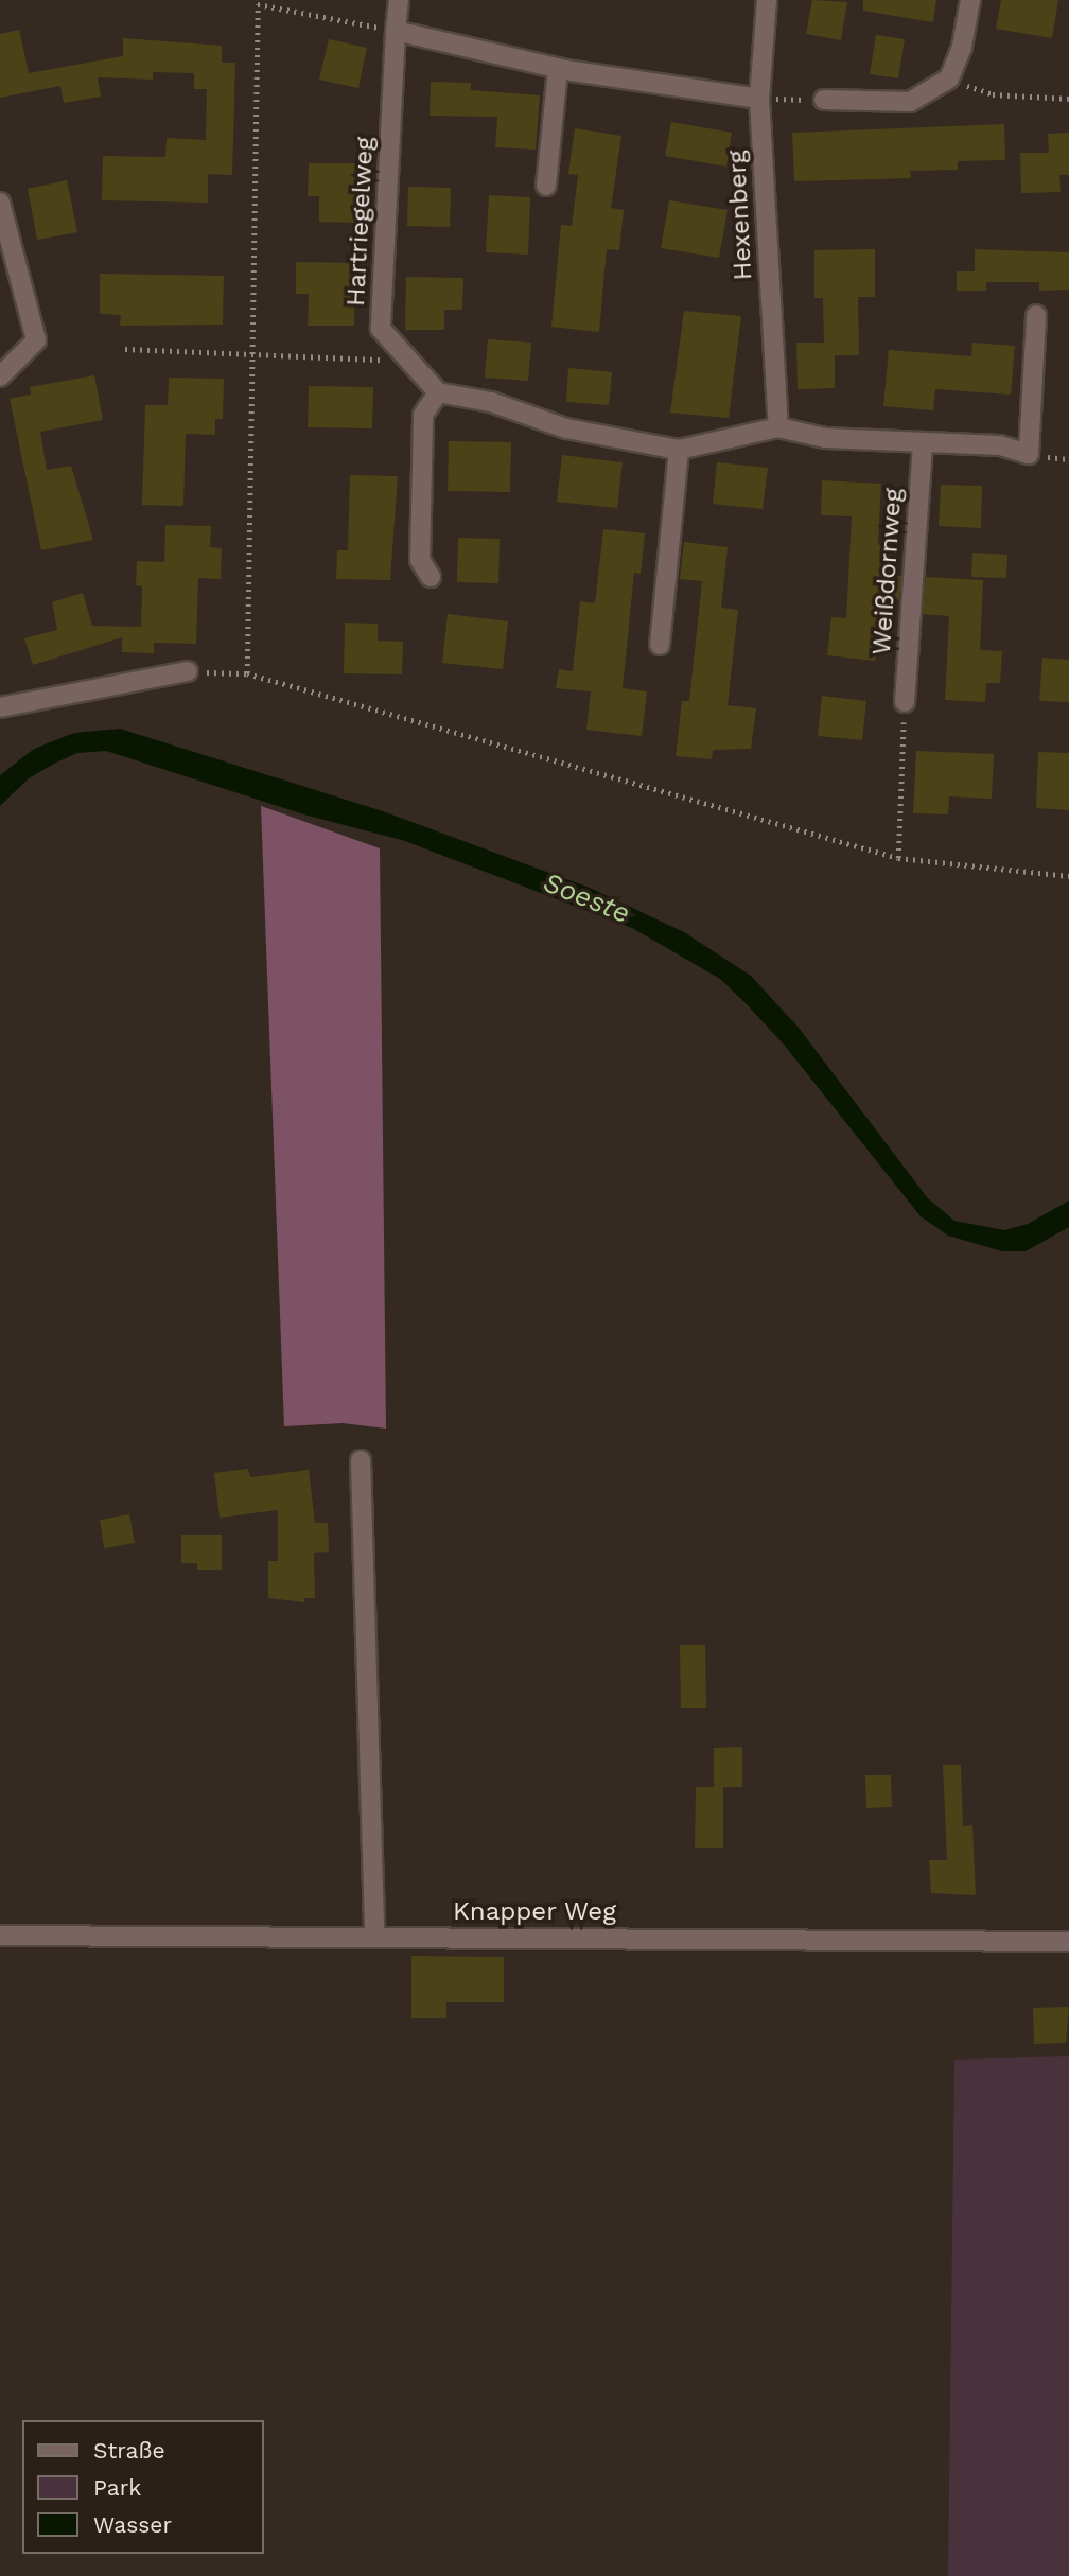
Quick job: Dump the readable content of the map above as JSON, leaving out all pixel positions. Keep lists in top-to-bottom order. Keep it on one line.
{"streets":{"street":["Hexenberg","Hartriegelweg","Weißdornweg","Knapper Weg"]},"water":["Soeste"],"legend":["Straße","Park","Wasser"]}
